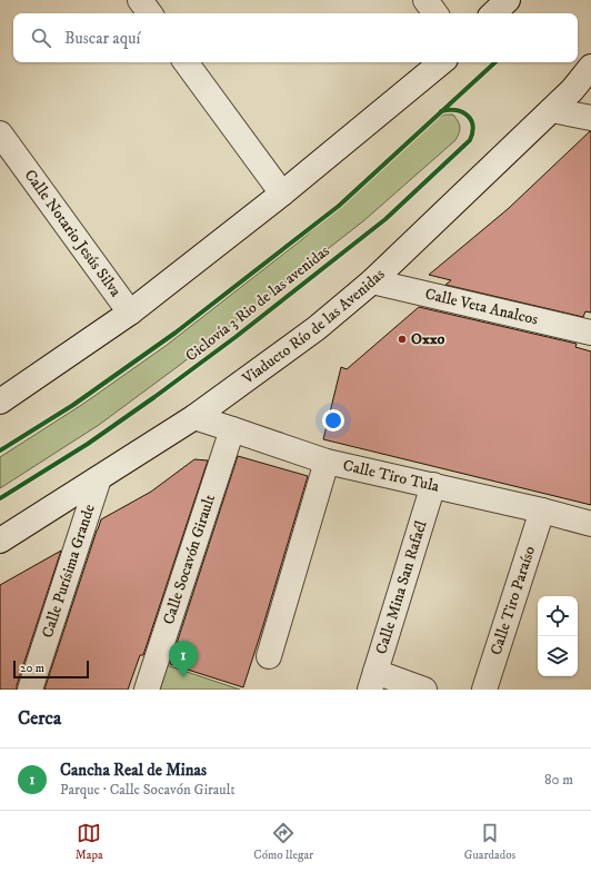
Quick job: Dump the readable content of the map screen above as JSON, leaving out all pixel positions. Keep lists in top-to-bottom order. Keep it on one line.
{"streets":{"street":["Calle Notario Jesús Silva","Calle Veta Analcos","Viaducto Río de las Avenidas","Calle Tiro Tula","Calle Socavón Girault","Calle Purísima Grande","Calle Mina San Rafaél","Calle Tiro Paraíso"],"cycle path":["Ciclovía 3 Rio de las avenidas"]},"crossings":[["Calle Veta Analcos","Viaducto Río de las Avenidas"],["Viaducto Río de las Avenidas","Calle Tiro Tula"],["Viaducto Río de las Avenidas","Calle Purísima Grande"],["Calle Tiro Tula","Calle Socavón Girault"],["Calle Tiro Tula","Calle Mina San Rafaél"],["Calle Tiro Tula","Calle Tiro Paraíso"]],"places":["Oxxo"],"scale_bar":"20 m","page":{"search":"Buscar aquí","pins":"1","scale":"20 m","heading":"Cerca","list":[{"mark":"1","name":"Cancha Real de Minas","note":"Parque · Calle Socavón Girault","value":"80 m"}],"nav":["Mapa","Cómo llegar","Guardados"]}}
